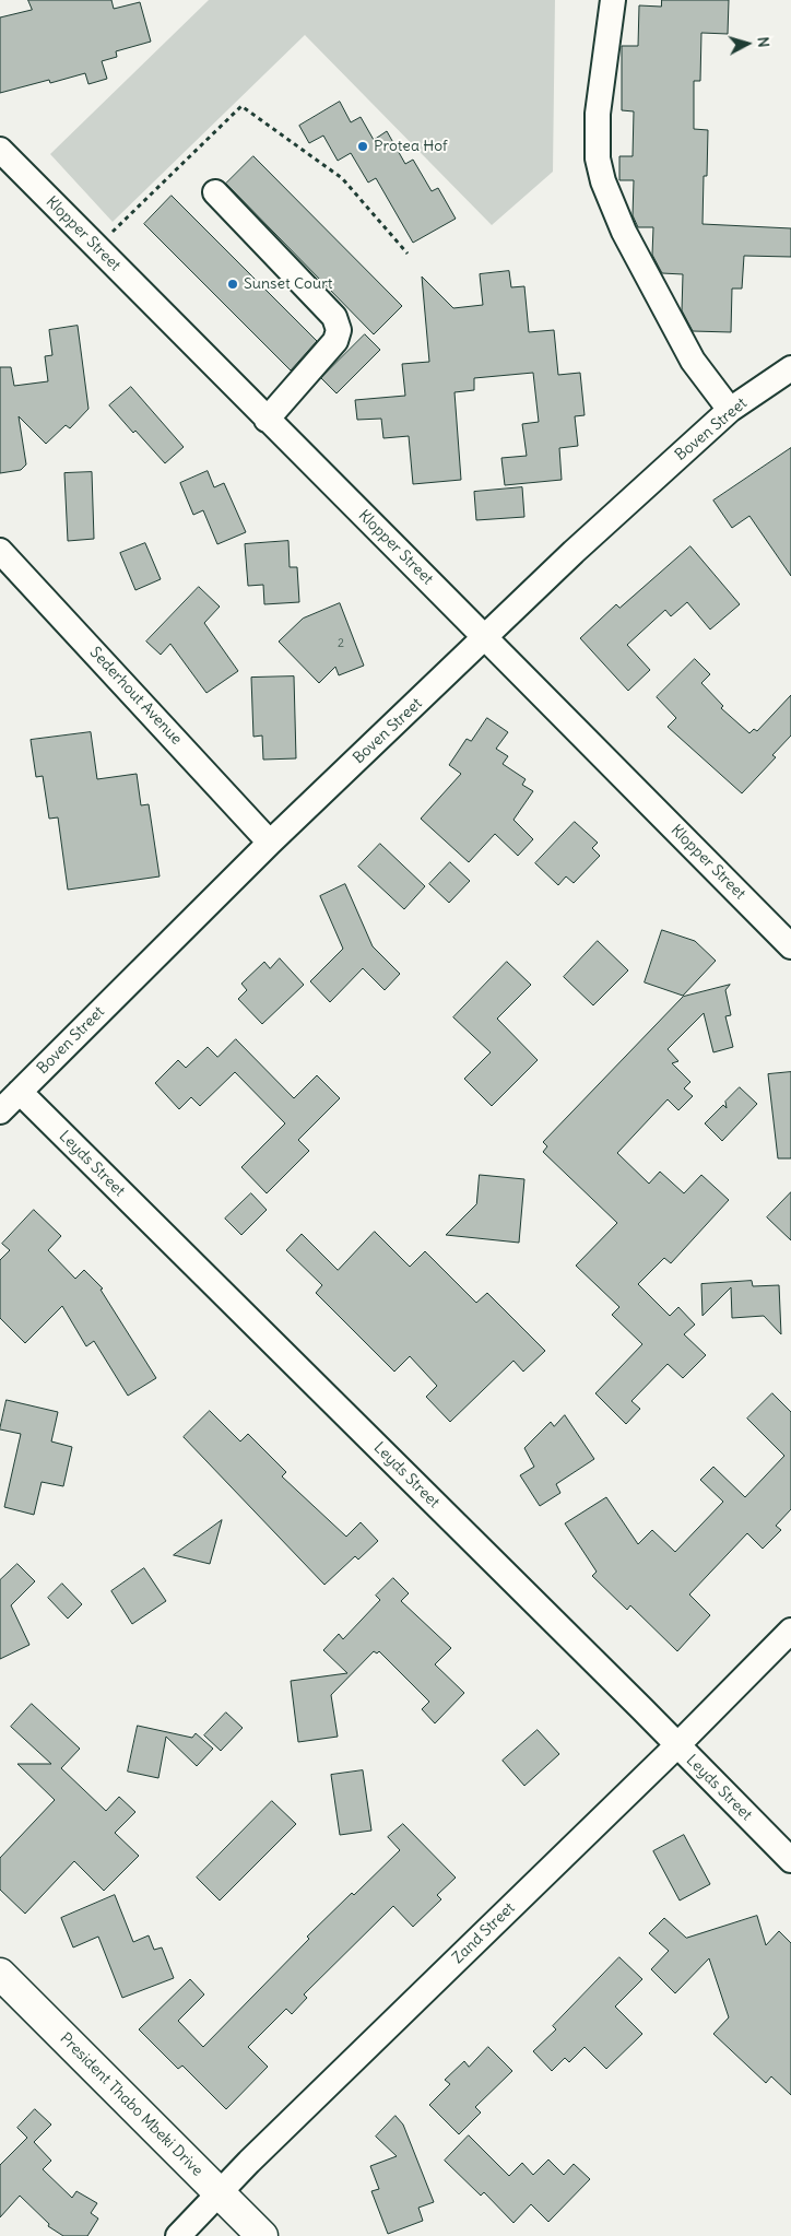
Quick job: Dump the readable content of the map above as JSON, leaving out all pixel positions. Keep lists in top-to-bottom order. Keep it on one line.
{"streets":{"street":["Klopper Street","Boven Street","Sederhout Avenue","Leyds Street","Zand Street","President Thabo Mbeki Drive"]},"crossings":[["Klopper Street","Boven Street"],["Boven Street","Sederhout Avenue"],["Boven Street","Leyds Street"],["Leyds Street","Zand Street"],["Zand Street","President Thabo Mbeki Drive"]],"places":["Protea Hof","Sunset Court"],"house_numbers":["2"],"north":"right"}
